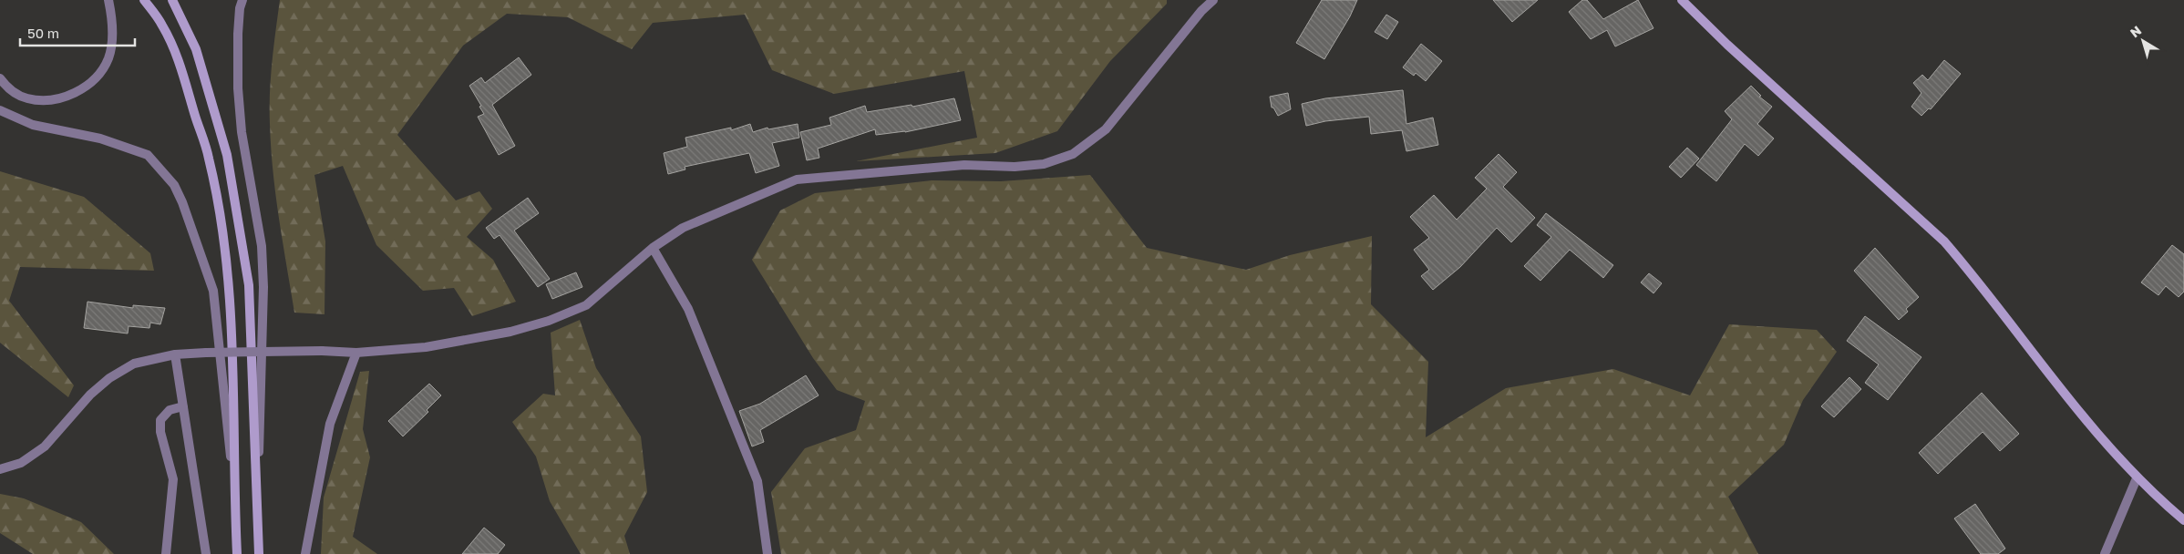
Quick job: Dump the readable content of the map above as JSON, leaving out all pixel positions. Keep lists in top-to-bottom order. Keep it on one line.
{"scale_bar":"50 m","north":"top left"}
